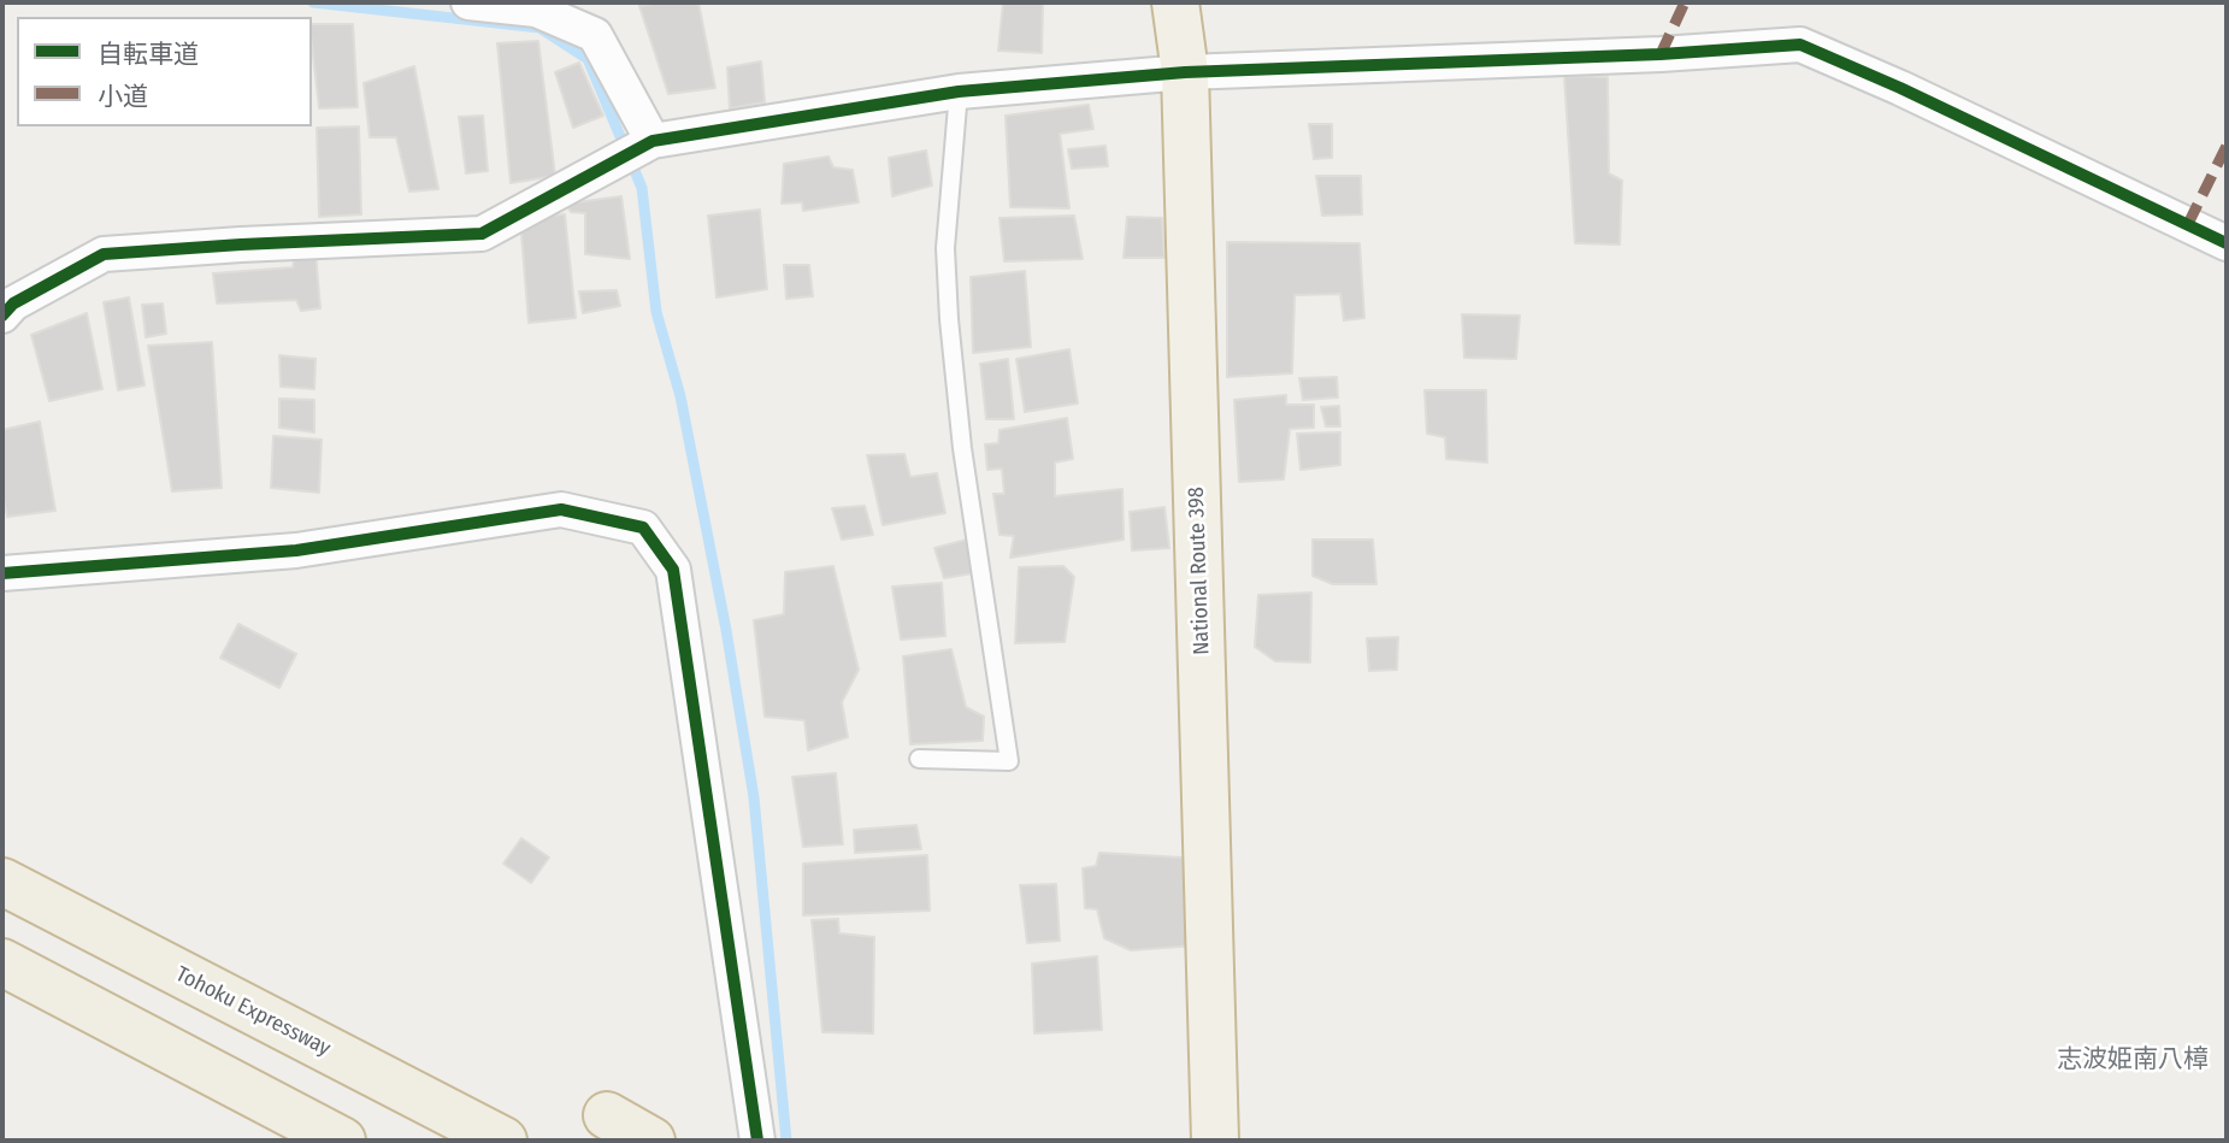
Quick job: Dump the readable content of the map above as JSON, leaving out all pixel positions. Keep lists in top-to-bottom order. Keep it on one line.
{"streets":{"highway":["National Route 398","Tohoku Expressway"]},"districts":["志波姫南八樟"],"legend":["自転車道","小道"]}
